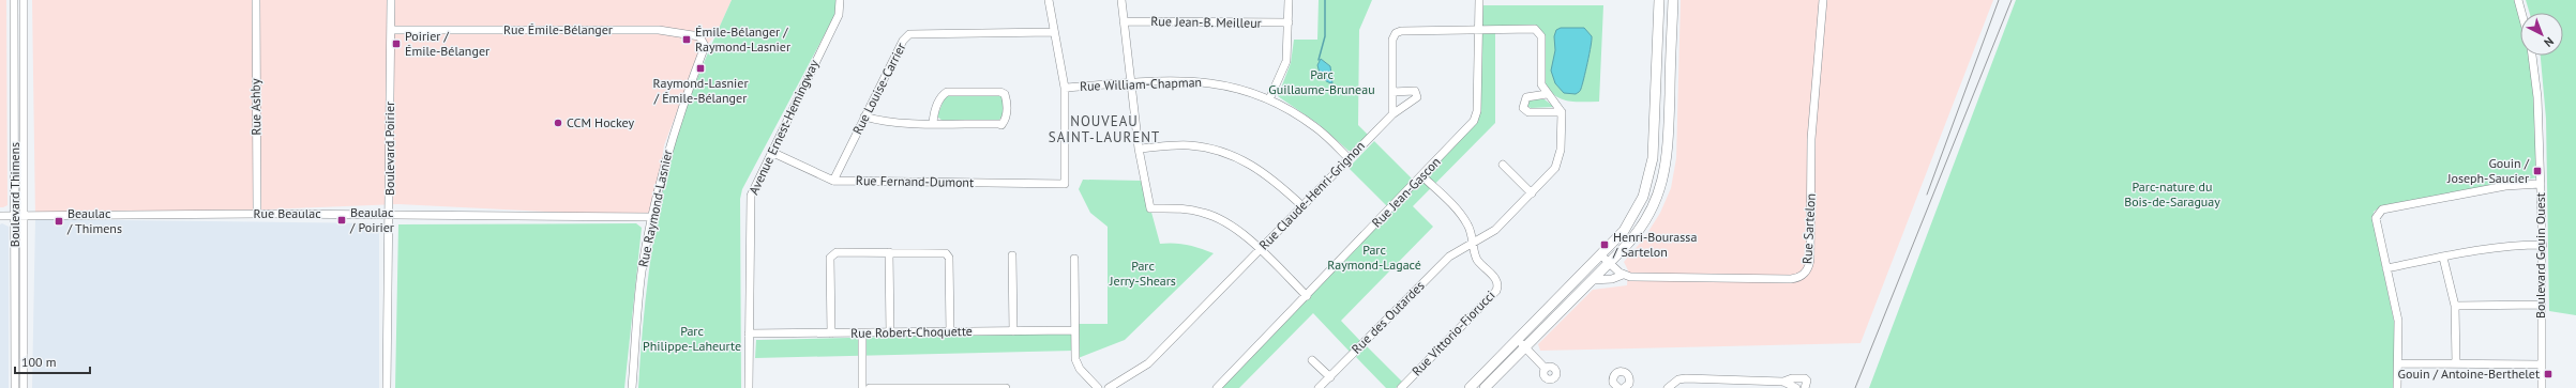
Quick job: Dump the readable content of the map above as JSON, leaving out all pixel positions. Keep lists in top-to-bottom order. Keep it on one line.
{"streets":{"street":["Rue Jean-B. Meilleur","Rue Émile-Bélanger","Rue William-Chapman","Rue Louise-Carrier","Rue Ashby","Avenue Ernest-Hemingway","Boulevard Poirier","Rue Fernand-Dumont","Rue Jean-Gascon","Boulevard Thimens","Rue Claude-Henri-Grignon","Rue Raymond-Lasnier","Rue Beaulac","Rue Sartelon","Boulevard Gouin Ouest","Rue des Outardes","Rue Robert-Choquette","Rue Vittorio-Fiorucci"]},"crossings":[["Rue Émile-Bélanger","Boulevard Poirier"],["Rue Émile-Bélanger","Rue Raymond-Lasnier"],["Rue William-Chapman","Rue Fernand-Dumont"],["Rue William-Chapman","Rue Claude-Henri-Grignon"],["Rue Louise-Carrier","Rue Fernand-Dumont"],["Rue Ashby","Rue Beaulac"],["Avenue Ernest-Hemingway","Rue Fernand-Dumont"],["Avenue Ernest-Hemingway","Rue Robert-Choquette"],["Boulevard Poirier","Rue Beaulac"],["Rue Jean-Gascon","Rue Vittorio-Fiorucci"],["Boulevard Thimens","Rue Beaulac"],["Rue Raymond-Lasnier","Rue Beaulac"],["Rue des Outardes","Rue Vittorio-Fiorucci"]],"districts":["NOUVEAU SAINT-LAURENT"],"parks":["Parc Guillaume-Bruneau","Parc-nature du Bois-de-Saraguay","Parc Raymond-Lagacé","Parc Jerry-Shears","Parc Philippe-Laheurte"],"places":{"transit":["Émile-Bélanger / Raymond-Lasnier","Poirier / Émile-Bélanger","Raymond-Lasnier / Émile-Bélanger","Gouin / Joseph-Saucier","Beaulac / Poirier","Beaulac / Thimens","Henri-Bourassa / Sartelon","Gouin / Antoine-Berthelet"],"other":["CCM Hockey"]},"scale_bar":"100 m","north":"bottom right"}
